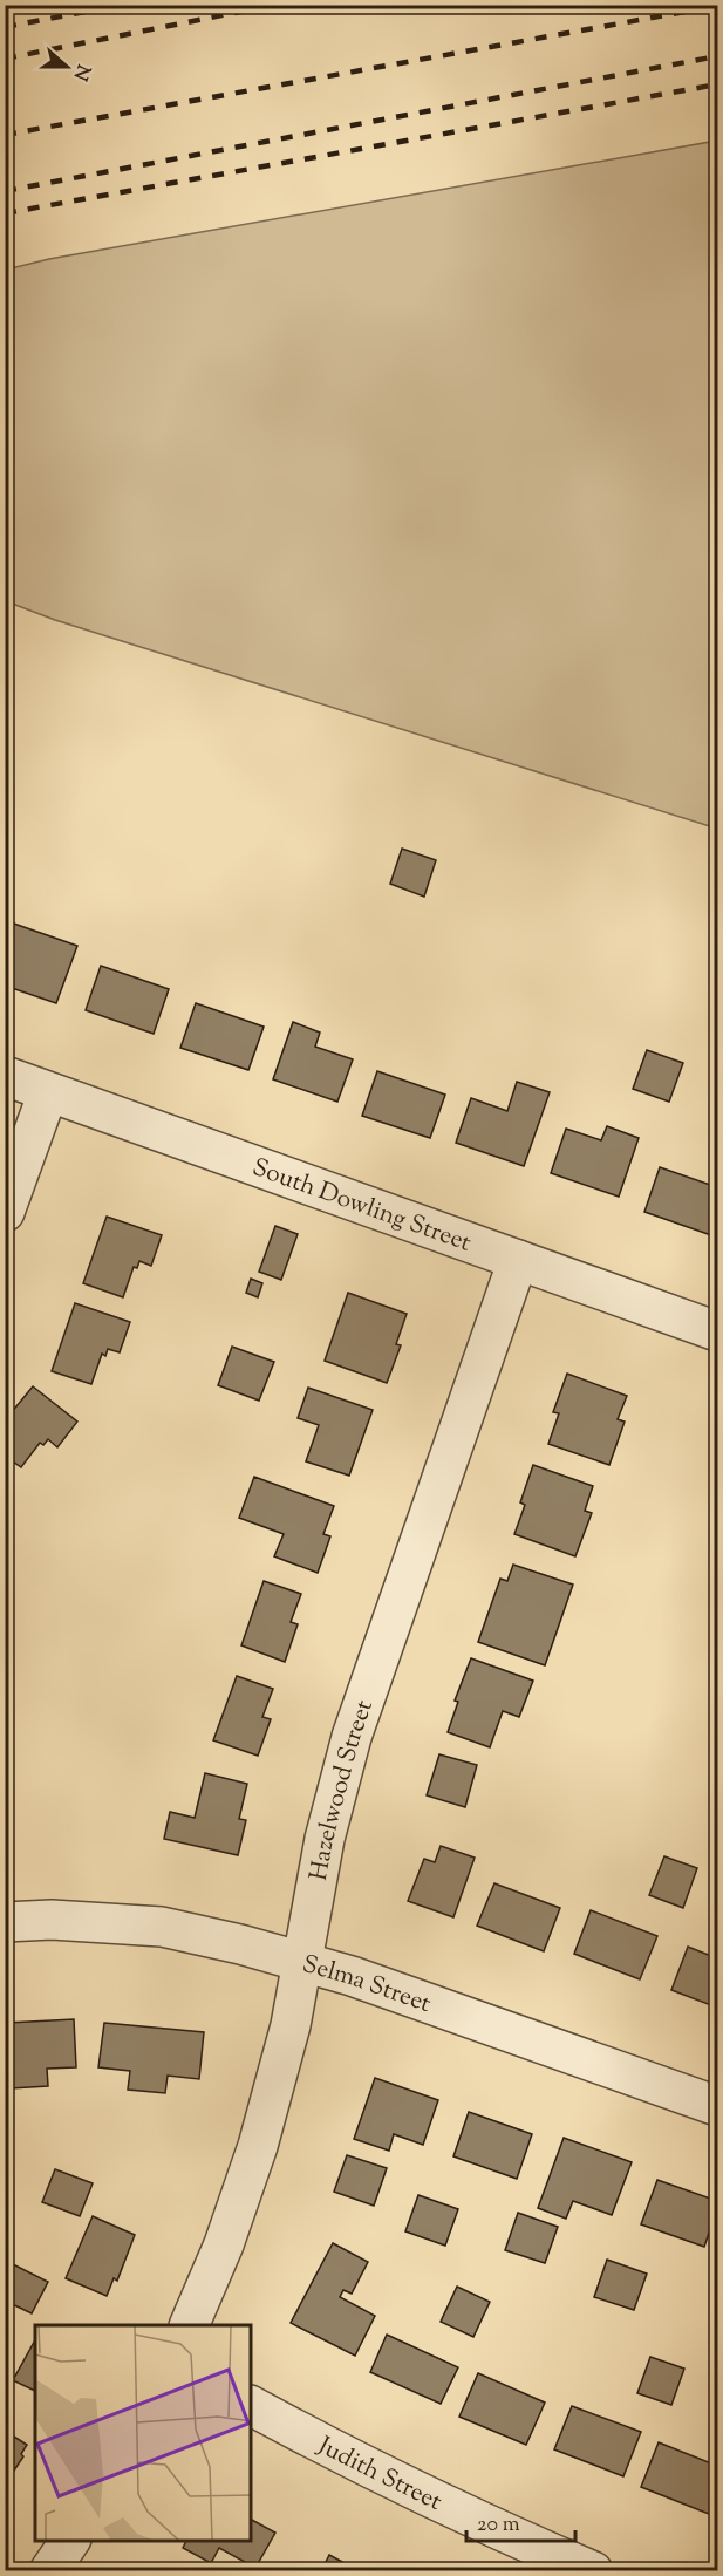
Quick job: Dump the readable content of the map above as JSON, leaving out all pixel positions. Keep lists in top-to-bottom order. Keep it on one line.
{"streets":{"street":["South Dowling Street","Hazelwood Street","Selma Street","Judith Street"]},"crossings":[["South Dowling Street","Hazelwood Street"],["Hazelwood Street","Selma Street"]],"scale_bar":"20 m","north":"right"}
